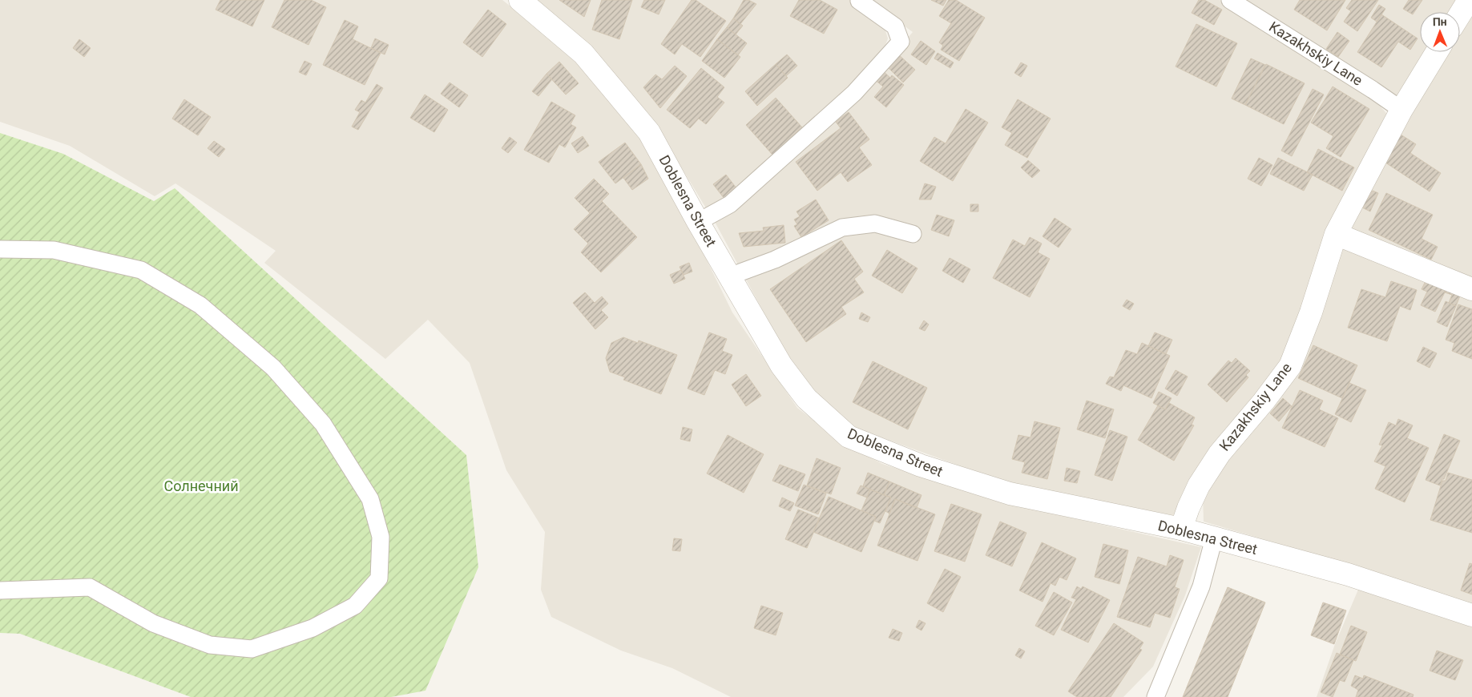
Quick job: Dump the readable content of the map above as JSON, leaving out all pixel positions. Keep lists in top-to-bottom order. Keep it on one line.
{"streets":{"street":["Kazakhskiy Lane","Doblesna Street"]},"crossings":[["Kazakhskiy Lane","Doblesna Street"]],"parks":["Солнечний"],"north":"top"}
